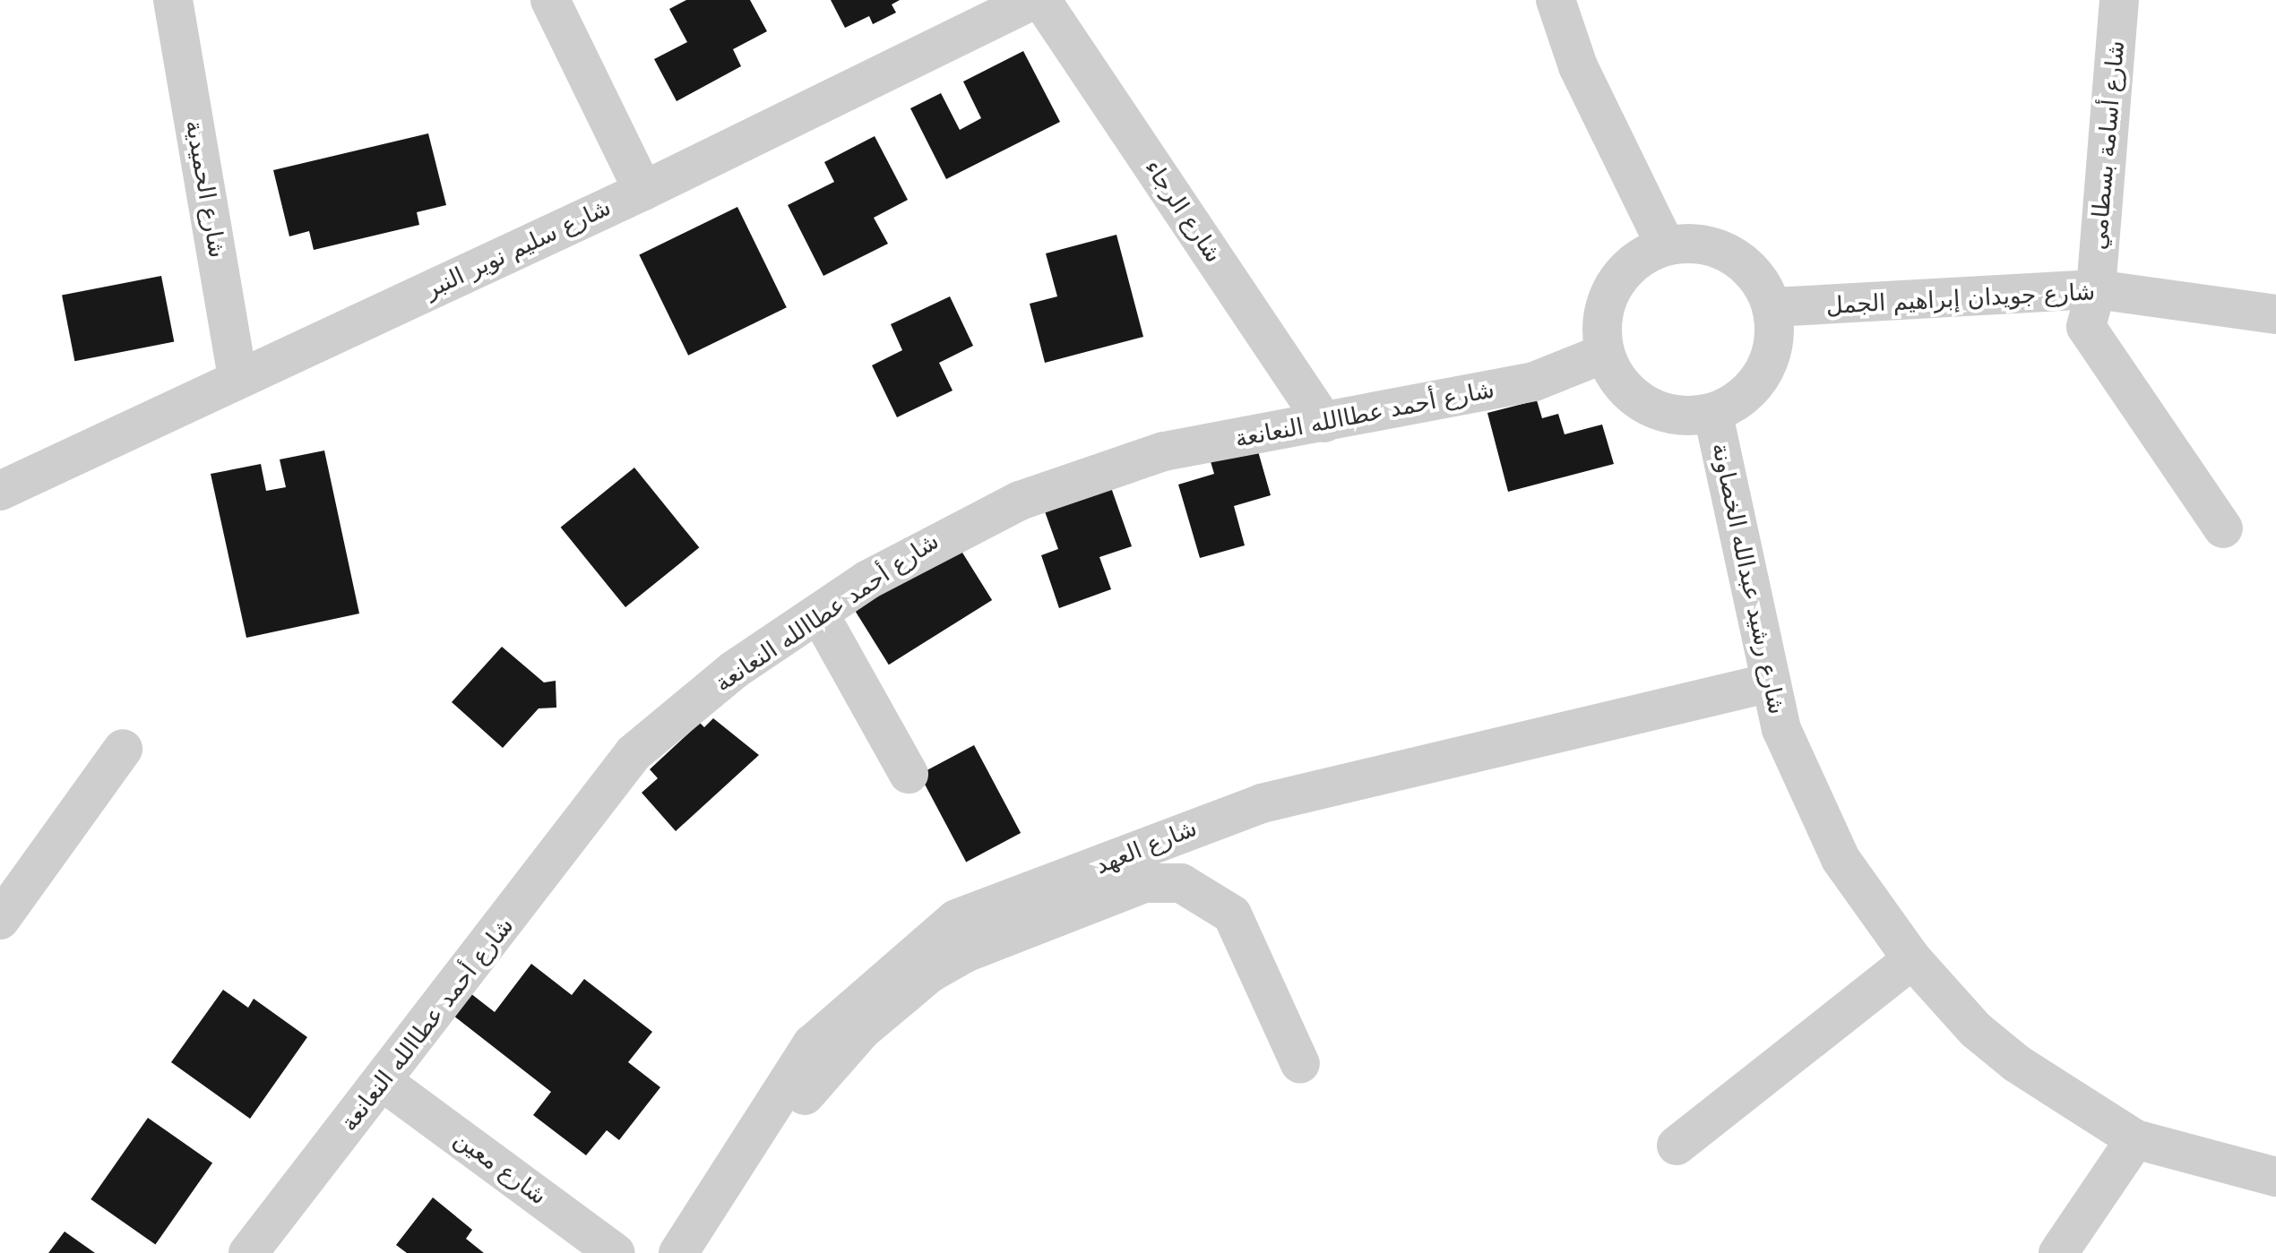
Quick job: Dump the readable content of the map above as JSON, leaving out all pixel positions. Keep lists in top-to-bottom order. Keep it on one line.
{"streets":{"street":["شارع أسامة بسطامي","شارع الحميدية","شارع الرجاء","شارع سليم نوير النبر","شارع جويدان إبراهيم الجمل","شارع أحمد عطاالله النعانعة","شارع رشيد عبدالله الخصاونة","شارع العهد","شارع معين"]},"crossings":[["شارع أسامة بسطامي","شارع جويدان إبراهيم الجمل"],["شارع الحميدية","شارع سليم نوير النبر"],["شارع الرجاء","شارع أحمد عطاالله النعانعة"],["شارع جويدان إبراهيم الجمل","شارع أحمد عطاالله النعانعة"],["شارع جويدان إبراهيم الجمل","شارع رشيد عبدالله الخصاونة"],["شارع أحمد عطاالله النعانعة","شارع رشيد عبدالله الخصاونة"],["شارع أحمد عطاالله النعانعة","شارع معين"],["شارع رشيد عبدالله الخصاونة","شارع العهد"]]}
